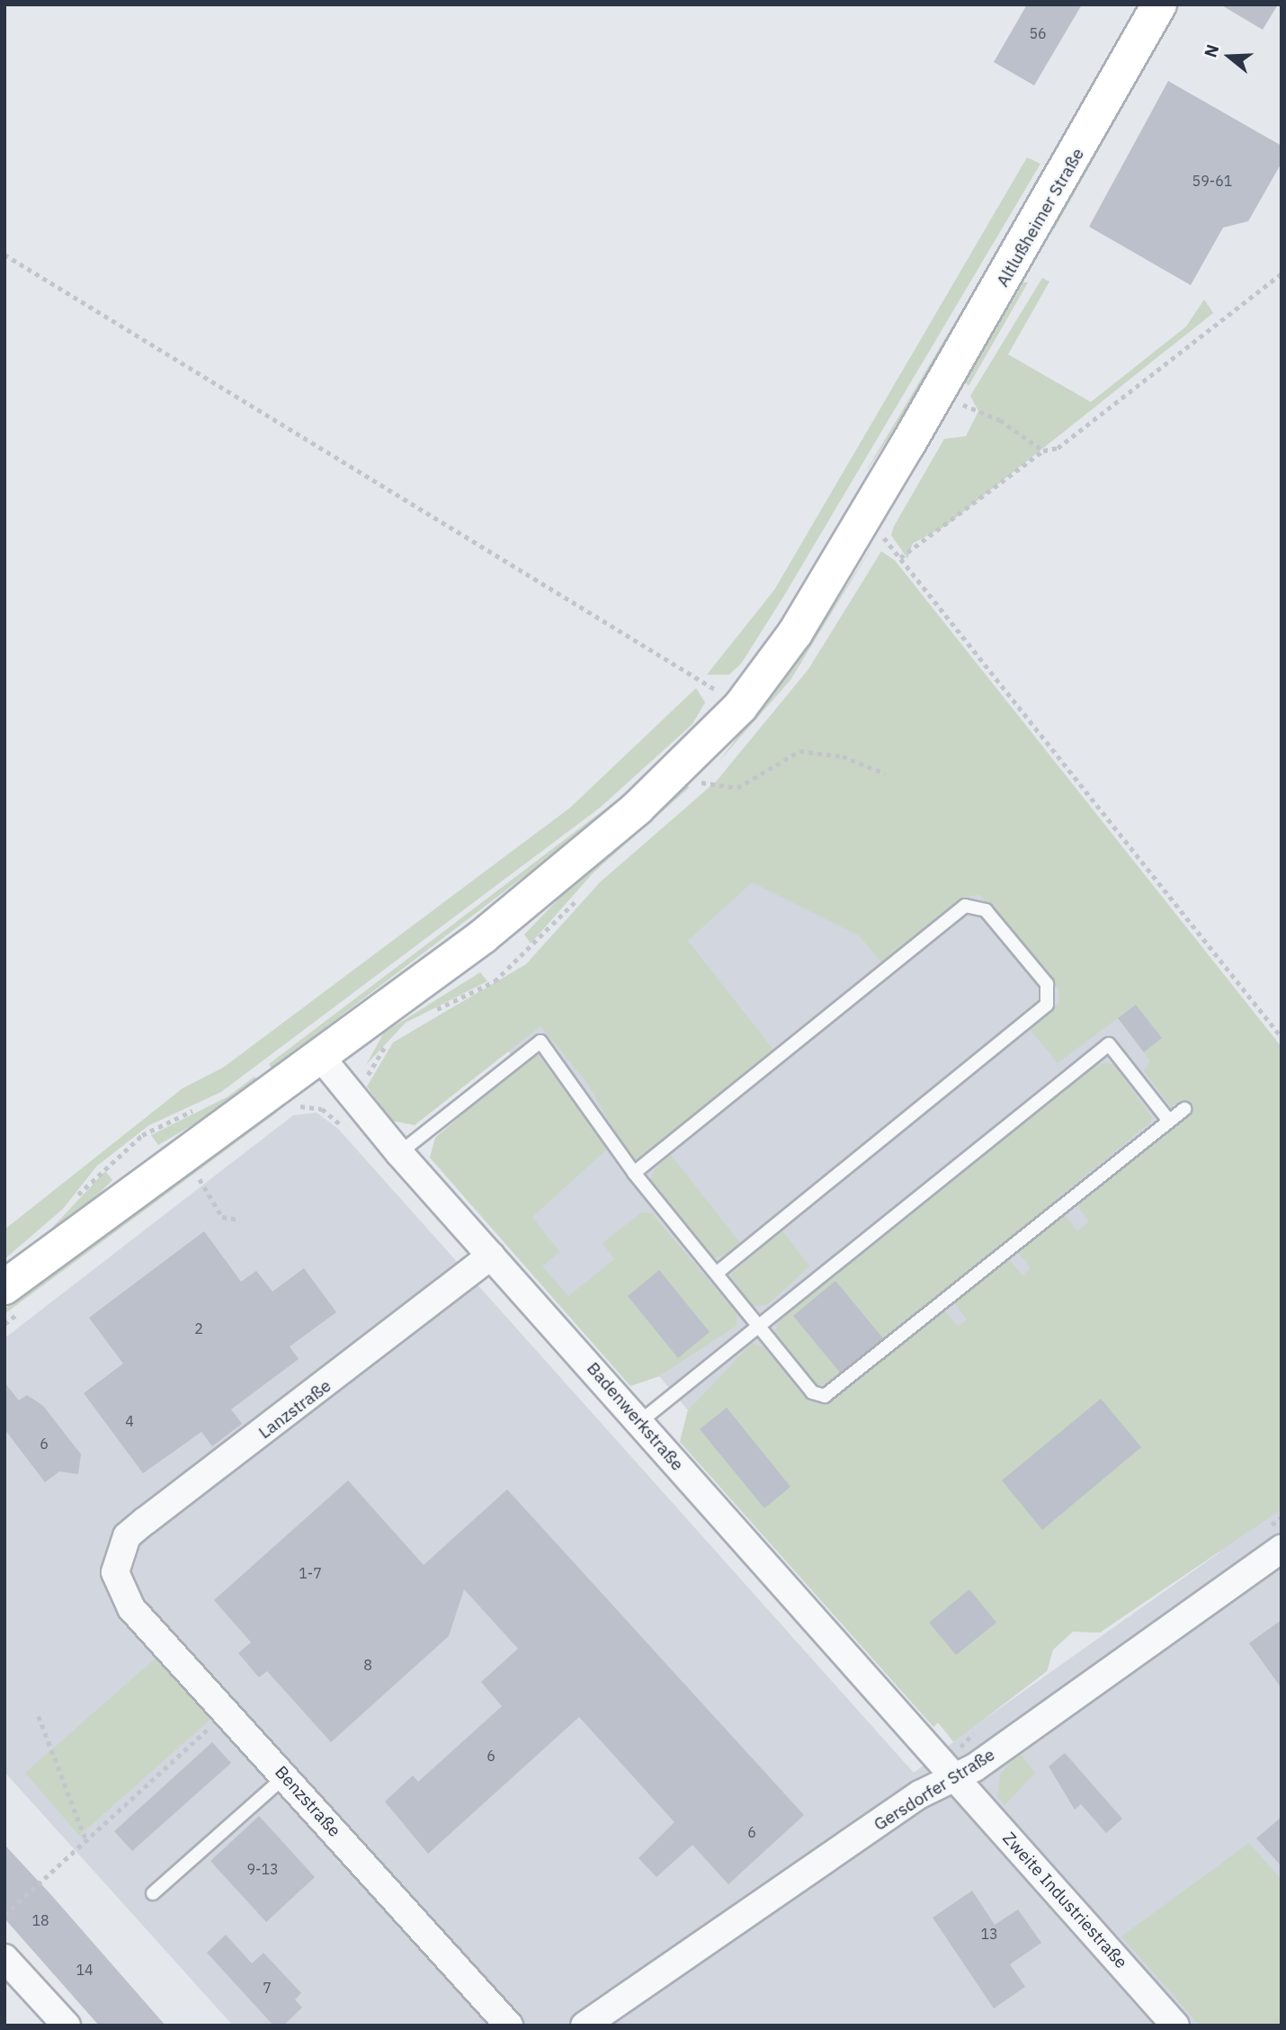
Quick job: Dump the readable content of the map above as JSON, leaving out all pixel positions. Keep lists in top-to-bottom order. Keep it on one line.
{"streets":{"street":["Altlußheimer Straße","Lanzstraße","Badenwerkstraße","Gersdorfer Straße","Benzstraße","Zweite Industriestraße"]},"crossings":[["Altlußheimer Straße","Badenwerkstraße"],["Lanzstraße","Badenwerkstraße"],["Lanzstraße","Benzstraße"],["Badenwerkstraße","Gersdorfer Straße"],["Badenwerkstraße","Zweite Industriestraße"],["Gersdorfer Straße","Zweite Industriestraße"]],"house_numbers":["56","59-61","2","4","6","1-7","8","6","6","9-13","18","13","14","7"],"north":"left"}
